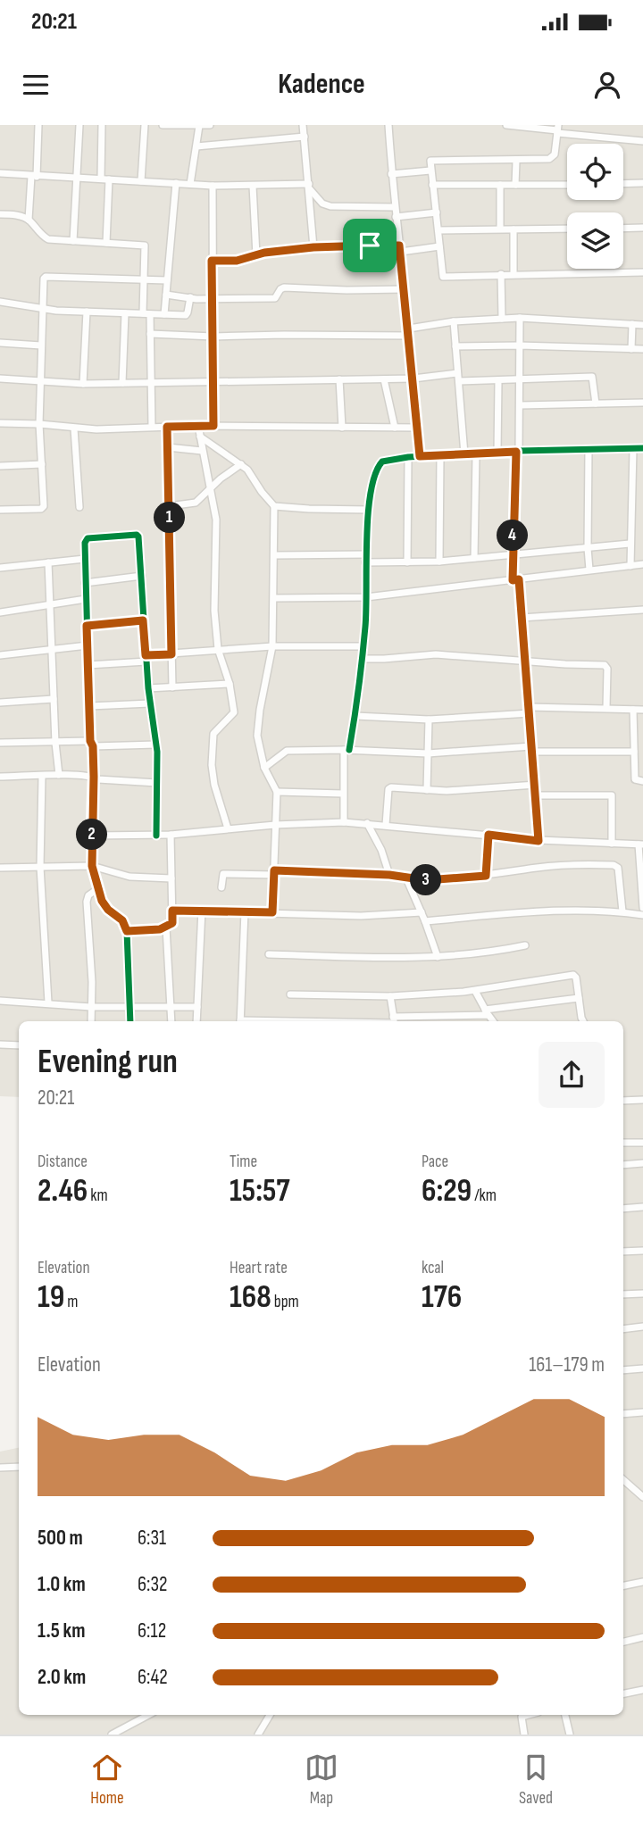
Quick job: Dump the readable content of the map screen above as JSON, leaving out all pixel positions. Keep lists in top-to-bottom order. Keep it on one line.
{"page":{"status":"20:21","header":"Kadence","pins":["1","4","2","3"],"heading":["Evening run","20:21"],"stats":[["Distance","2.46 km"],["Time","15:57"],["Pace","6:29 /km"],["Elevation","19 m"],["Heart rate","168 bpm"],["kcal","176"]],"chart":["Elevation","161–179 m"],"list":[{"name":"500 m","note":"6:31"},{"name":"1.0 km","note":"6:32"},{"name":"1.5 km","note":"6:12"},{"name":"2.0 km","note":"6:42"}],"tabs":["Home","Map","Saved"]}}
